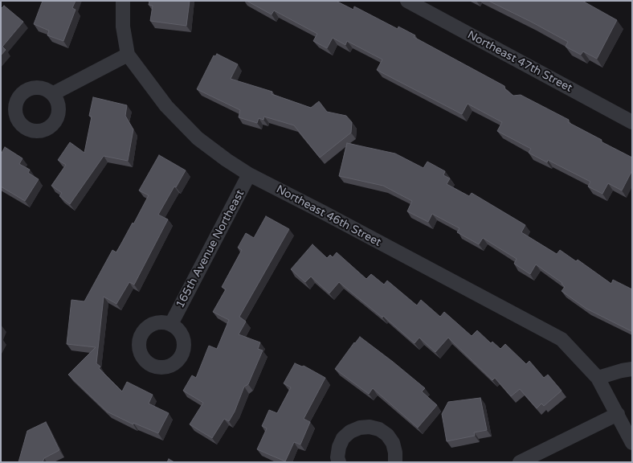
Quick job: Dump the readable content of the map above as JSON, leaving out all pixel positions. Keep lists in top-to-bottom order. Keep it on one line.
{"streets":{"street":["Northeast 47th Street","Northeast 46th Street","165th Avenue Northeast"]},"crossings":[["Northeast 46th Street","165th Avenue Northeast"]]}
